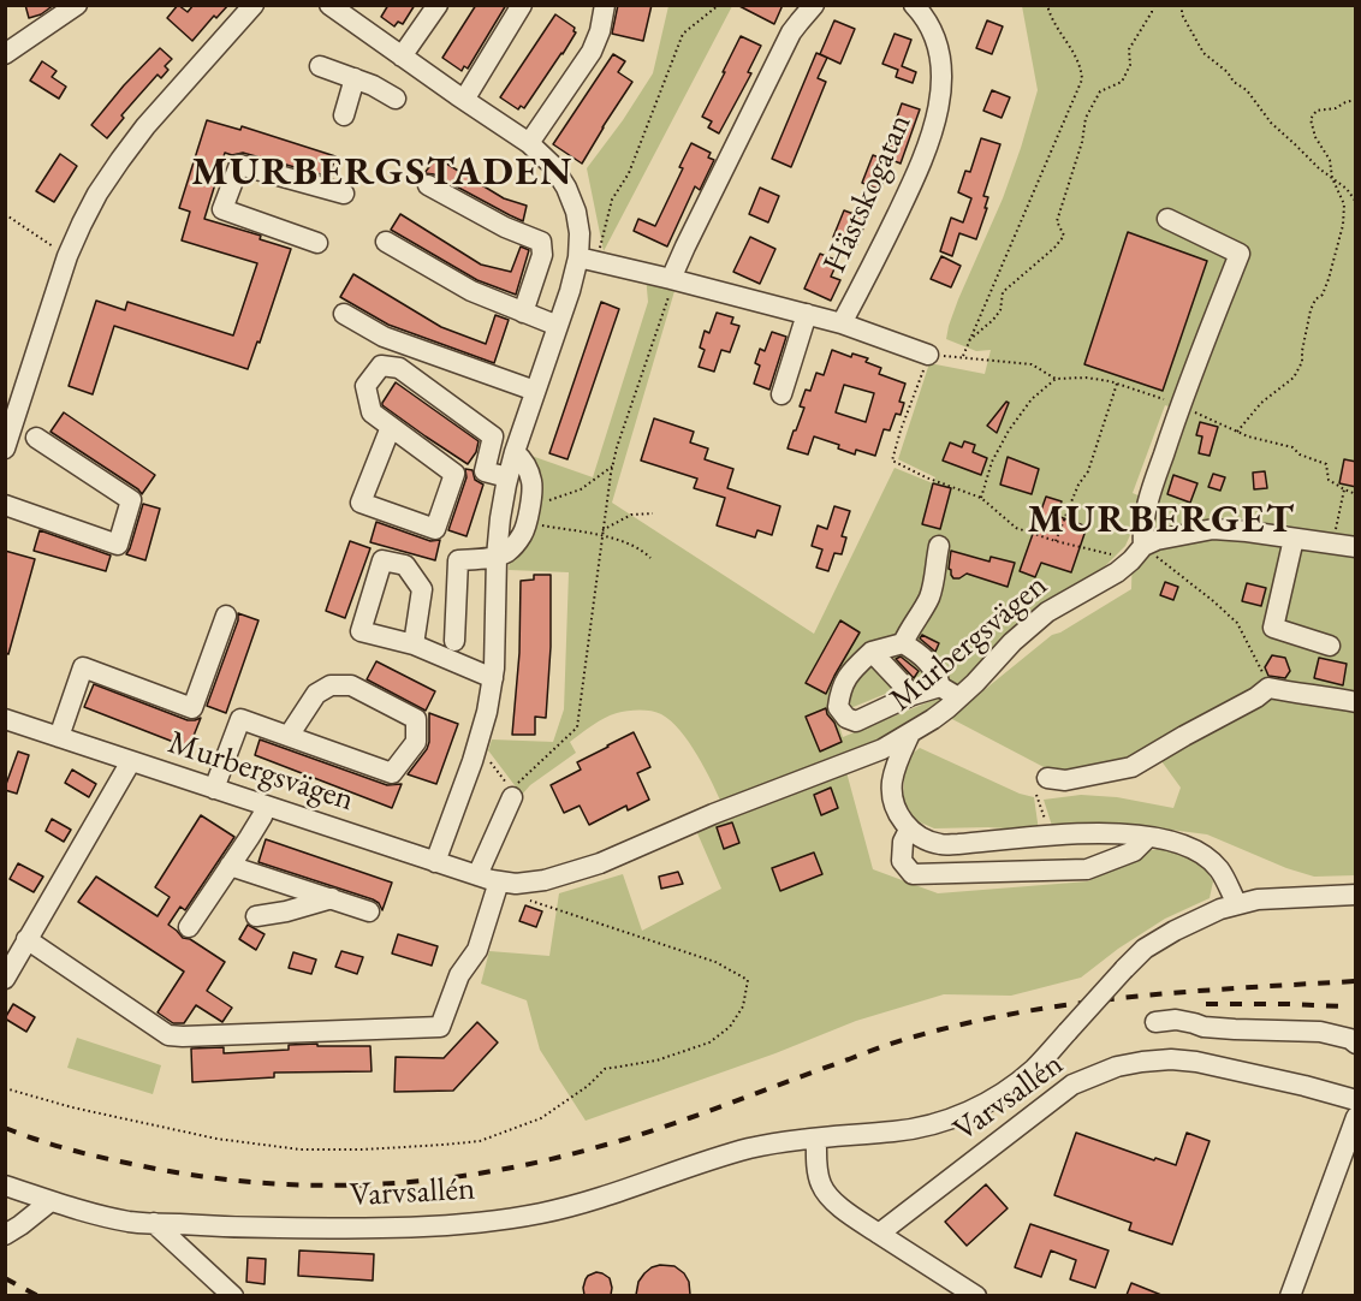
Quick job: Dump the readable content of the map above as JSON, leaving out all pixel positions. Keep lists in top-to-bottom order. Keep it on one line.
{"streets":{"street":["Hästskogatan","Murbergsvägen","Varvsallén"]},"districts":["MURBERGSTADEN","MURBERGET"]}
